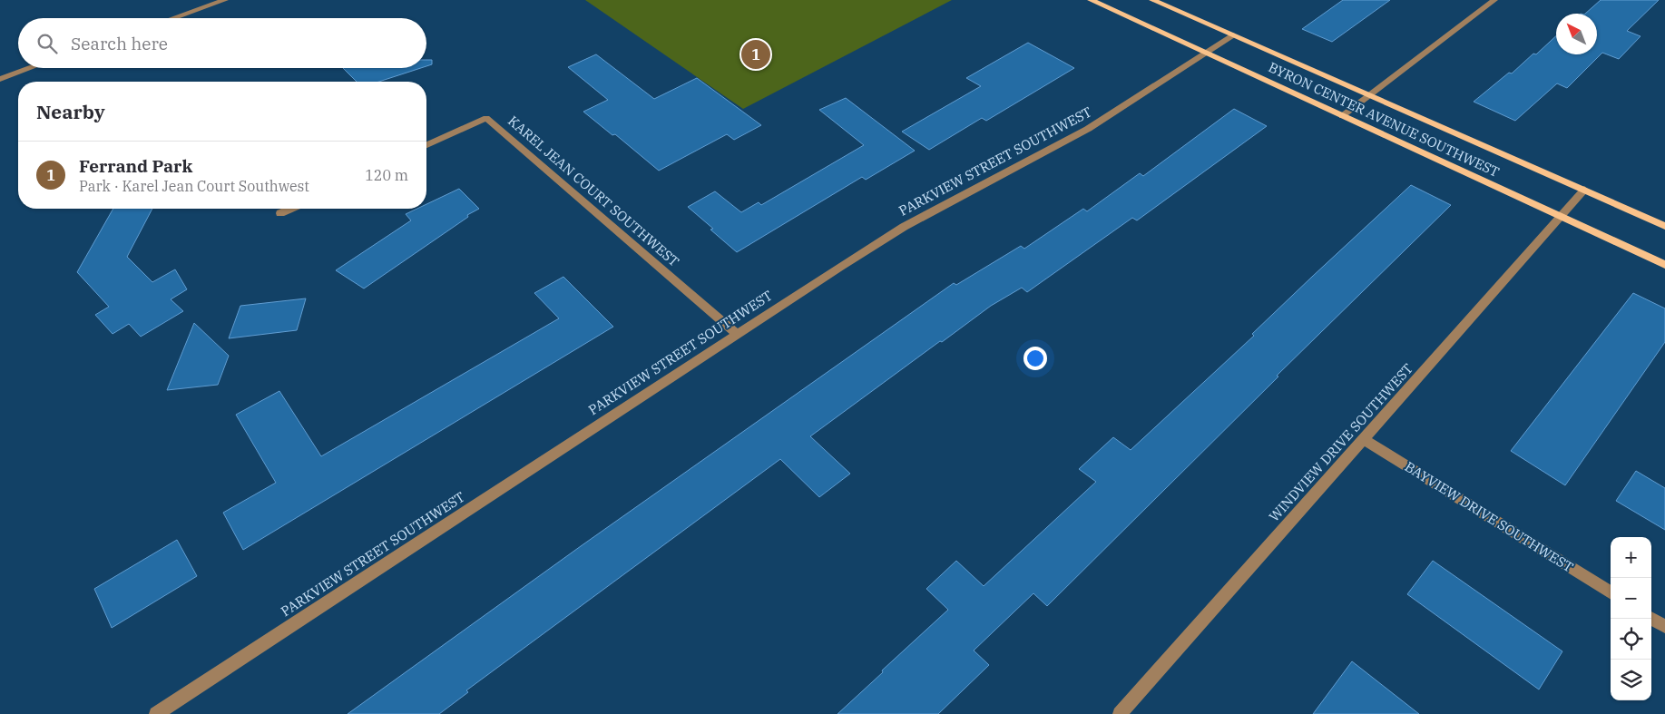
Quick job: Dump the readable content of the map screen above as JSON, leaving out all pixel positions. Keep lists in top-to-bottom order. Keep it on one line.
{"streets":{"main road":["BYRON CENTER AVENUE SOUTHWEST"],"street":["PARKVIEW STREET SOUTHWEST","KAREL JEAN COURT SOUTHWEST","WINDVIEW DRIVE SOUTHWEST","BAYVIEW DRIVE SOUTHWEST"]},"crossings":[["BYRON CENTER AVENUE SOUTHWEST","PARKVIEW STREET SOUTHWEST"],["BYRON CENTER AVENUE SOUTHWEST","WINDVIEW DRIVE SOUTHWEST"],["PARKVIEW STREET SOUTHWEST","KAREL JEAN COURT SOUTHWEST"],["WINDVIEW DRIVE SOUTHWEST","BAYVIEW DRIVE SOUTHWEST"]],"north":"top left","page":{"search":"Search here","pins":"1","heading":"Nearby","list":[{"mark":"1","name":"Ferrand Park","note":"Park · Karel Jean Court Southwest","value":"120 m"}],"map_buttons":["+","−"]}}
